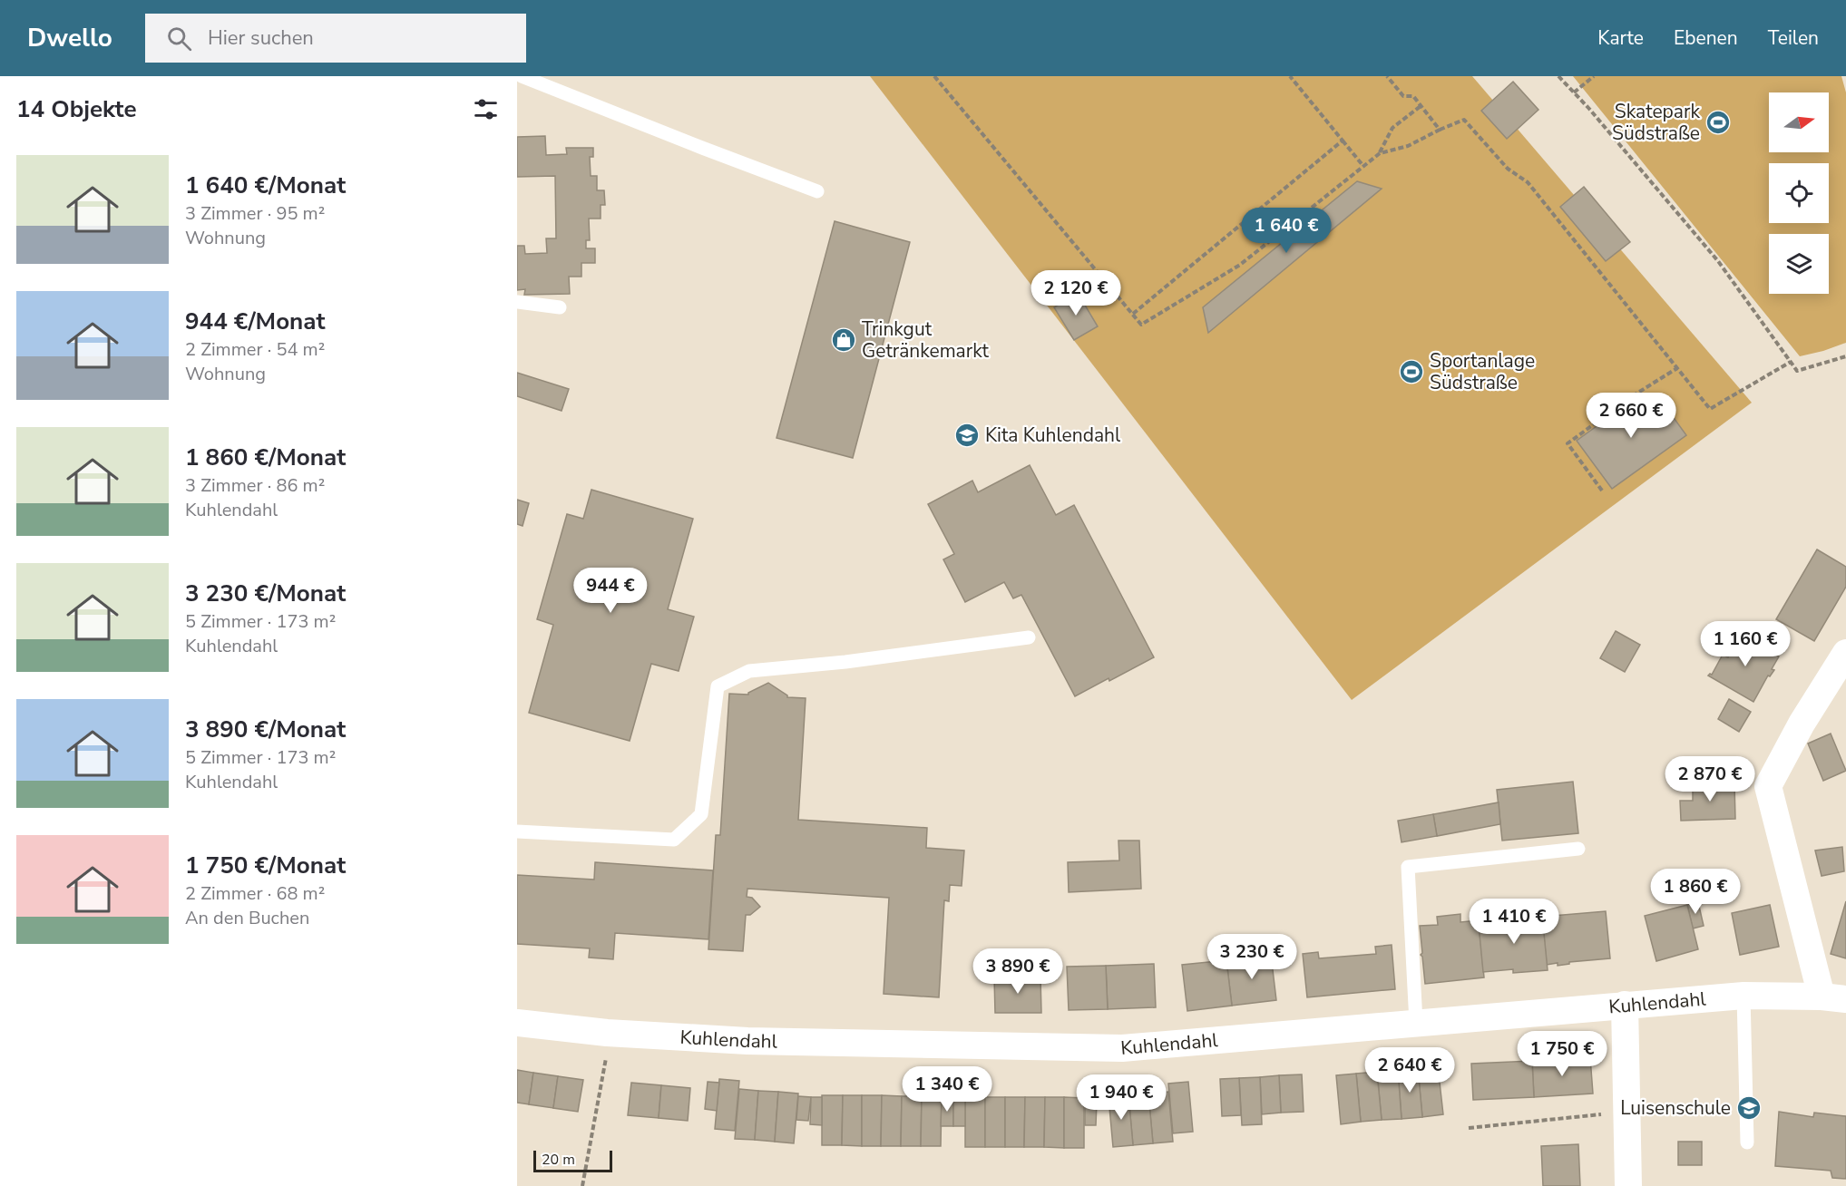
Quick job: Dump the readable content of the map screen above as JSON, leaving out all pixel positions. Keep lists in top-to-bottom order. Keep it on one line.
{"streets":{"street":["Kuhlendahl"]},"places":{"sports":["Skatepark Südstraße","Sportanlage Südstraße"],"shop":["Trinkgut Getränkemarkt"],"school or university":["Kita Kuhlendahl","Luisenschule"]},"scale_bar":"20 m","north":"right","page":{"header":"Dwello","search":"Hier suchen","nav":["Karte","Ebenen","Teilen"],"heading":"14 Objekte","list":[{"name":"1 640 €/Monat","note":"3 Zimmer · 95 m² · Wohnung"},{"name":"944 €/Monat","note":"2 Zimmer · 54 m² · Wohnung"},{"name":"1 860 €/Monat","note":"3 Zimmer · 86 m² · Kuhlendahl"},{"name":"3 230 €/Monat","note":"5 Zimmer · 173 m² · Kuhlendahl"},{"name":"3 890 €/Monat","note":"5 Zimmer · 173 m² · Kuhlendahl"},{"name":"1 750 €/Monat","note":"2 Zimmer · 68 m² · An den Buchen"}],"price":["1 640 €","2 120 €","2 660 €","944 €","1 160 €","2 870 €","1 860 €","1 410 €","3 230 €","3 890 €","1 750 €","2 640 €","1 340 €","1 940 €"],"scale":"20 m"}}
